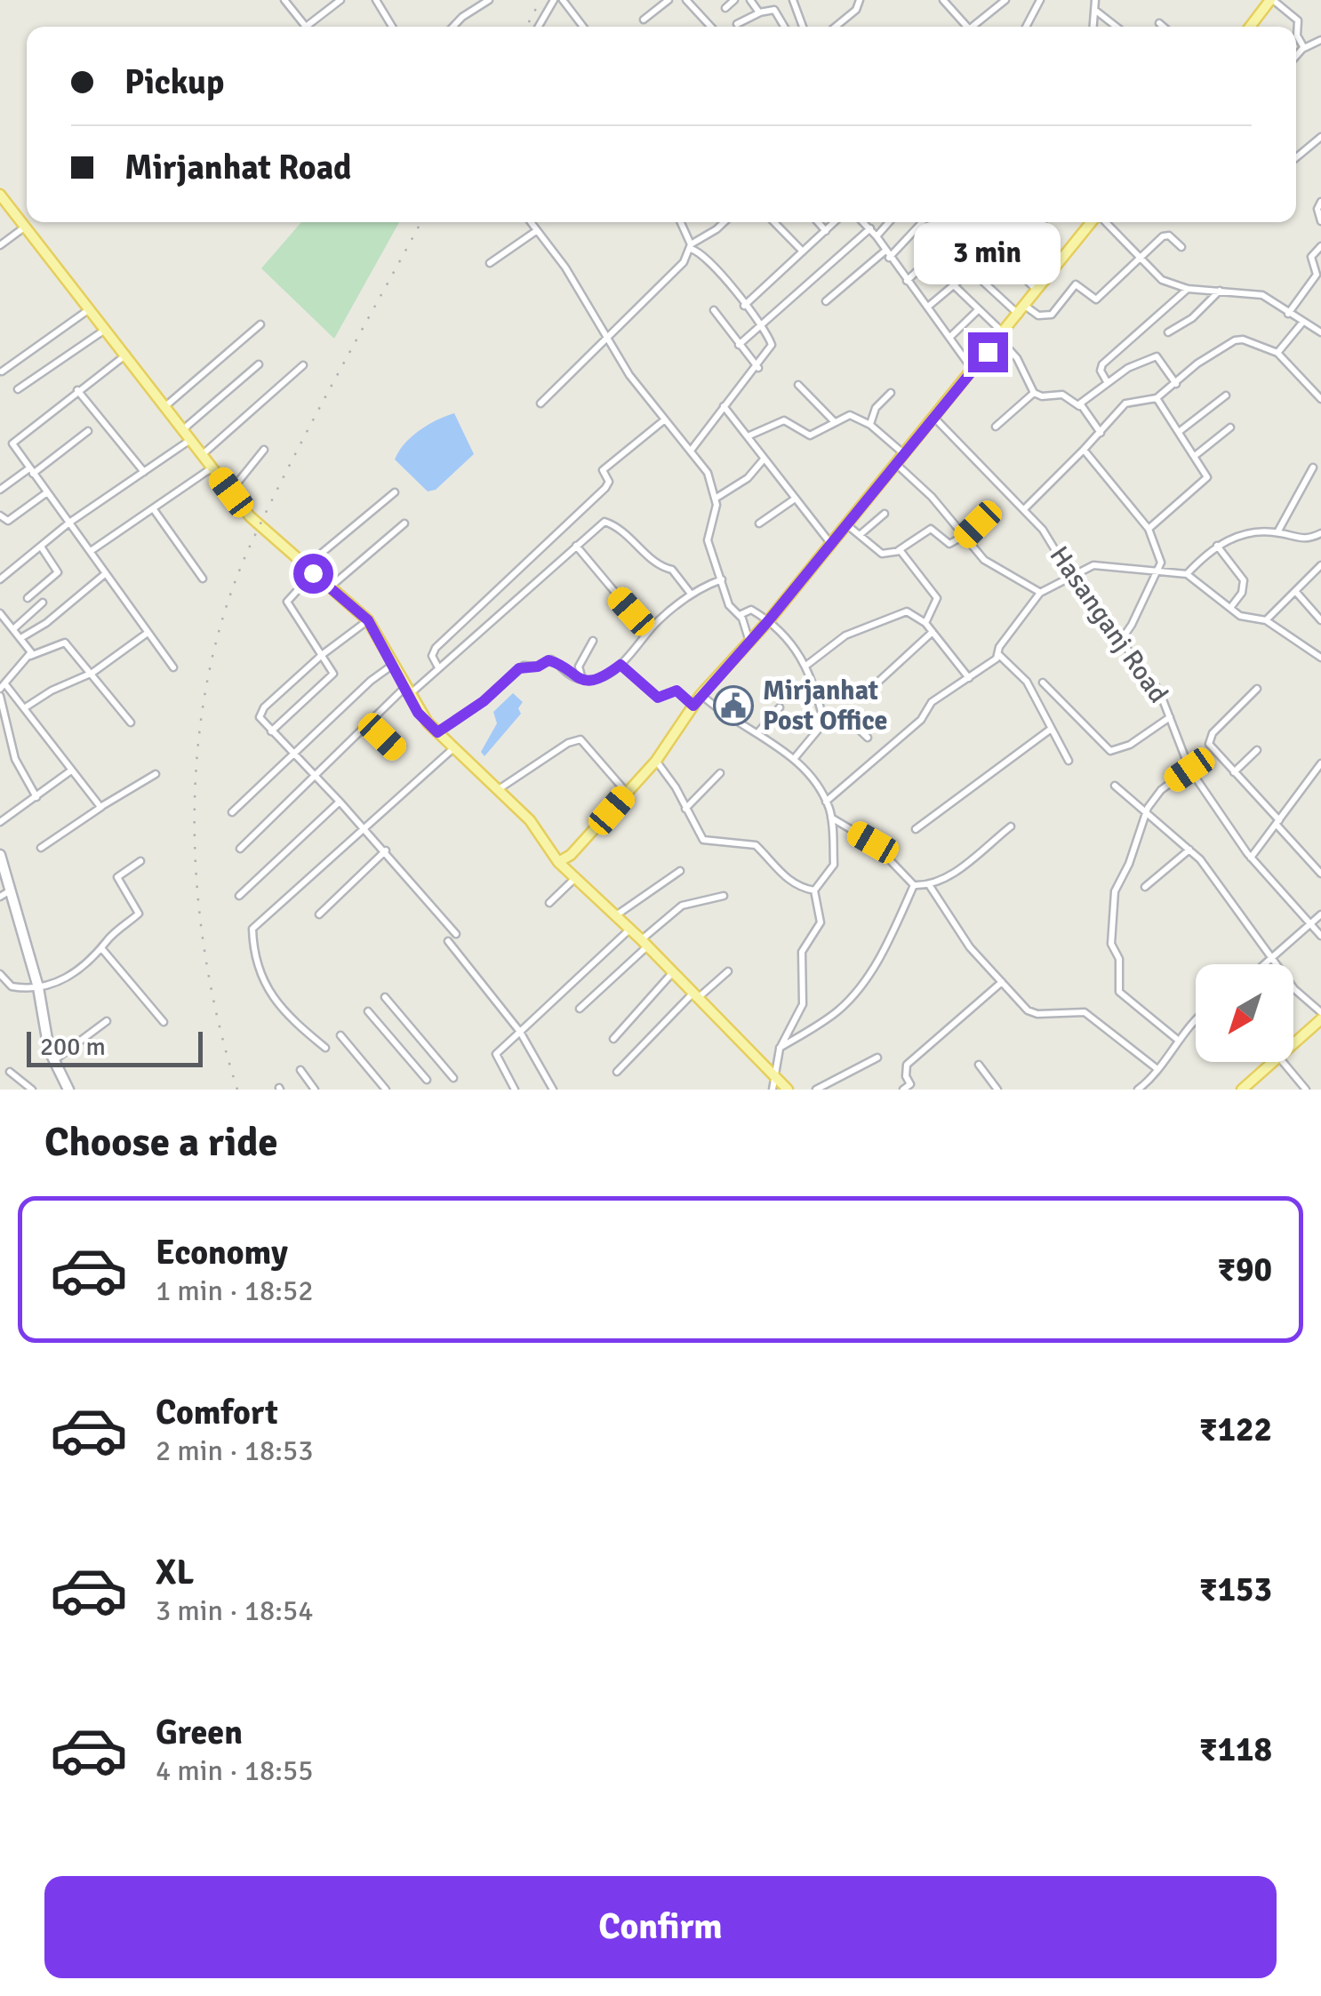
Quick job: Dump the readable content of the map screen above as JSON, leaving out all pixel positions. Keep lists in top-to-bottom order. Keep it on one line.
{"streets":{"street":["Hasanganj Road"]},"places":{"public building":["Mirjanhat Post Office"]},"scale_bar":"200 m","north":"bottom left","page":{"banner":["Pickup","Mirjanhat Road"],"bubble":"3 min","scale":"200 m","heading":"Choose a ride","list":[{"name":"Economy","note":"1 min · 18:52","value":"₹90"},{"name":"Comfort","note":"2 min · 18:53","value":"₹122"},{"name":"XL","note":"3 min · 18:54","value":"₹153"},{"name":"Green","note":"4 min · 18:55","value":"₹118"}],"buttons":"Confirm"}}
